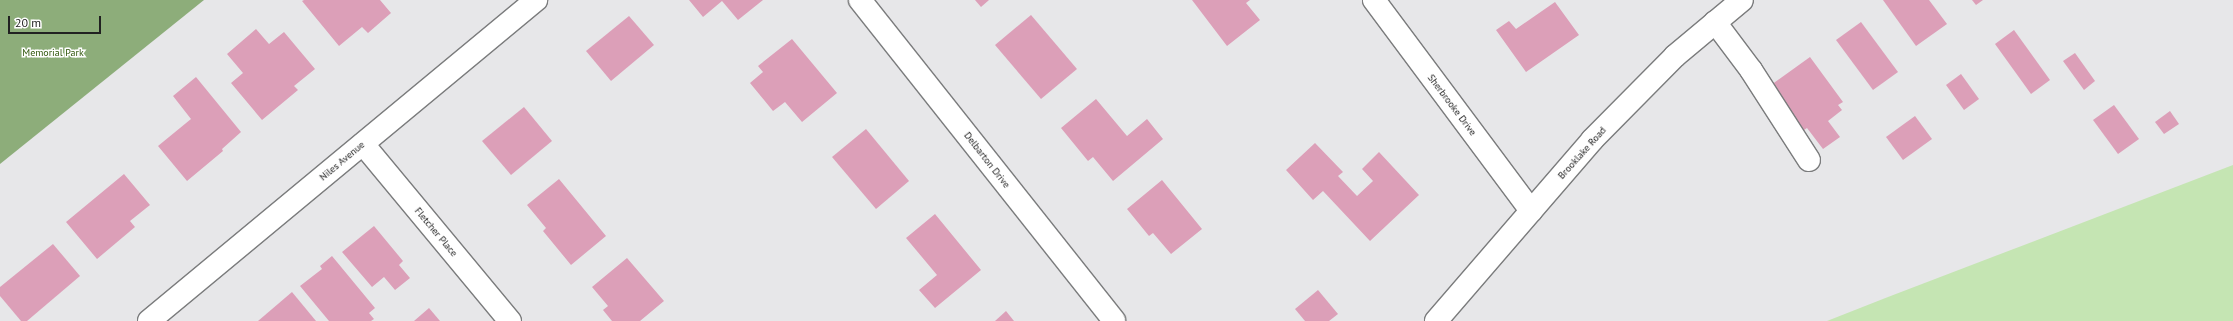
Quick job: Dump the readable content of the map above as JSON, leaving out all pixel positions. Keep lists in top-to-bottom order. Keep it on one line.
{"streets":{"street":["Sherbrooke Drive","Brooklake Road","Delbarton Drive","Niles Avenue","Fletcher Place"]},"crossings":[["Sherbrooke Drive","Brooklake Road"],["Niles Avenue","Fletcher Place"]],"parks":["Memorial Park"],"scale_bar":"20 m"}
